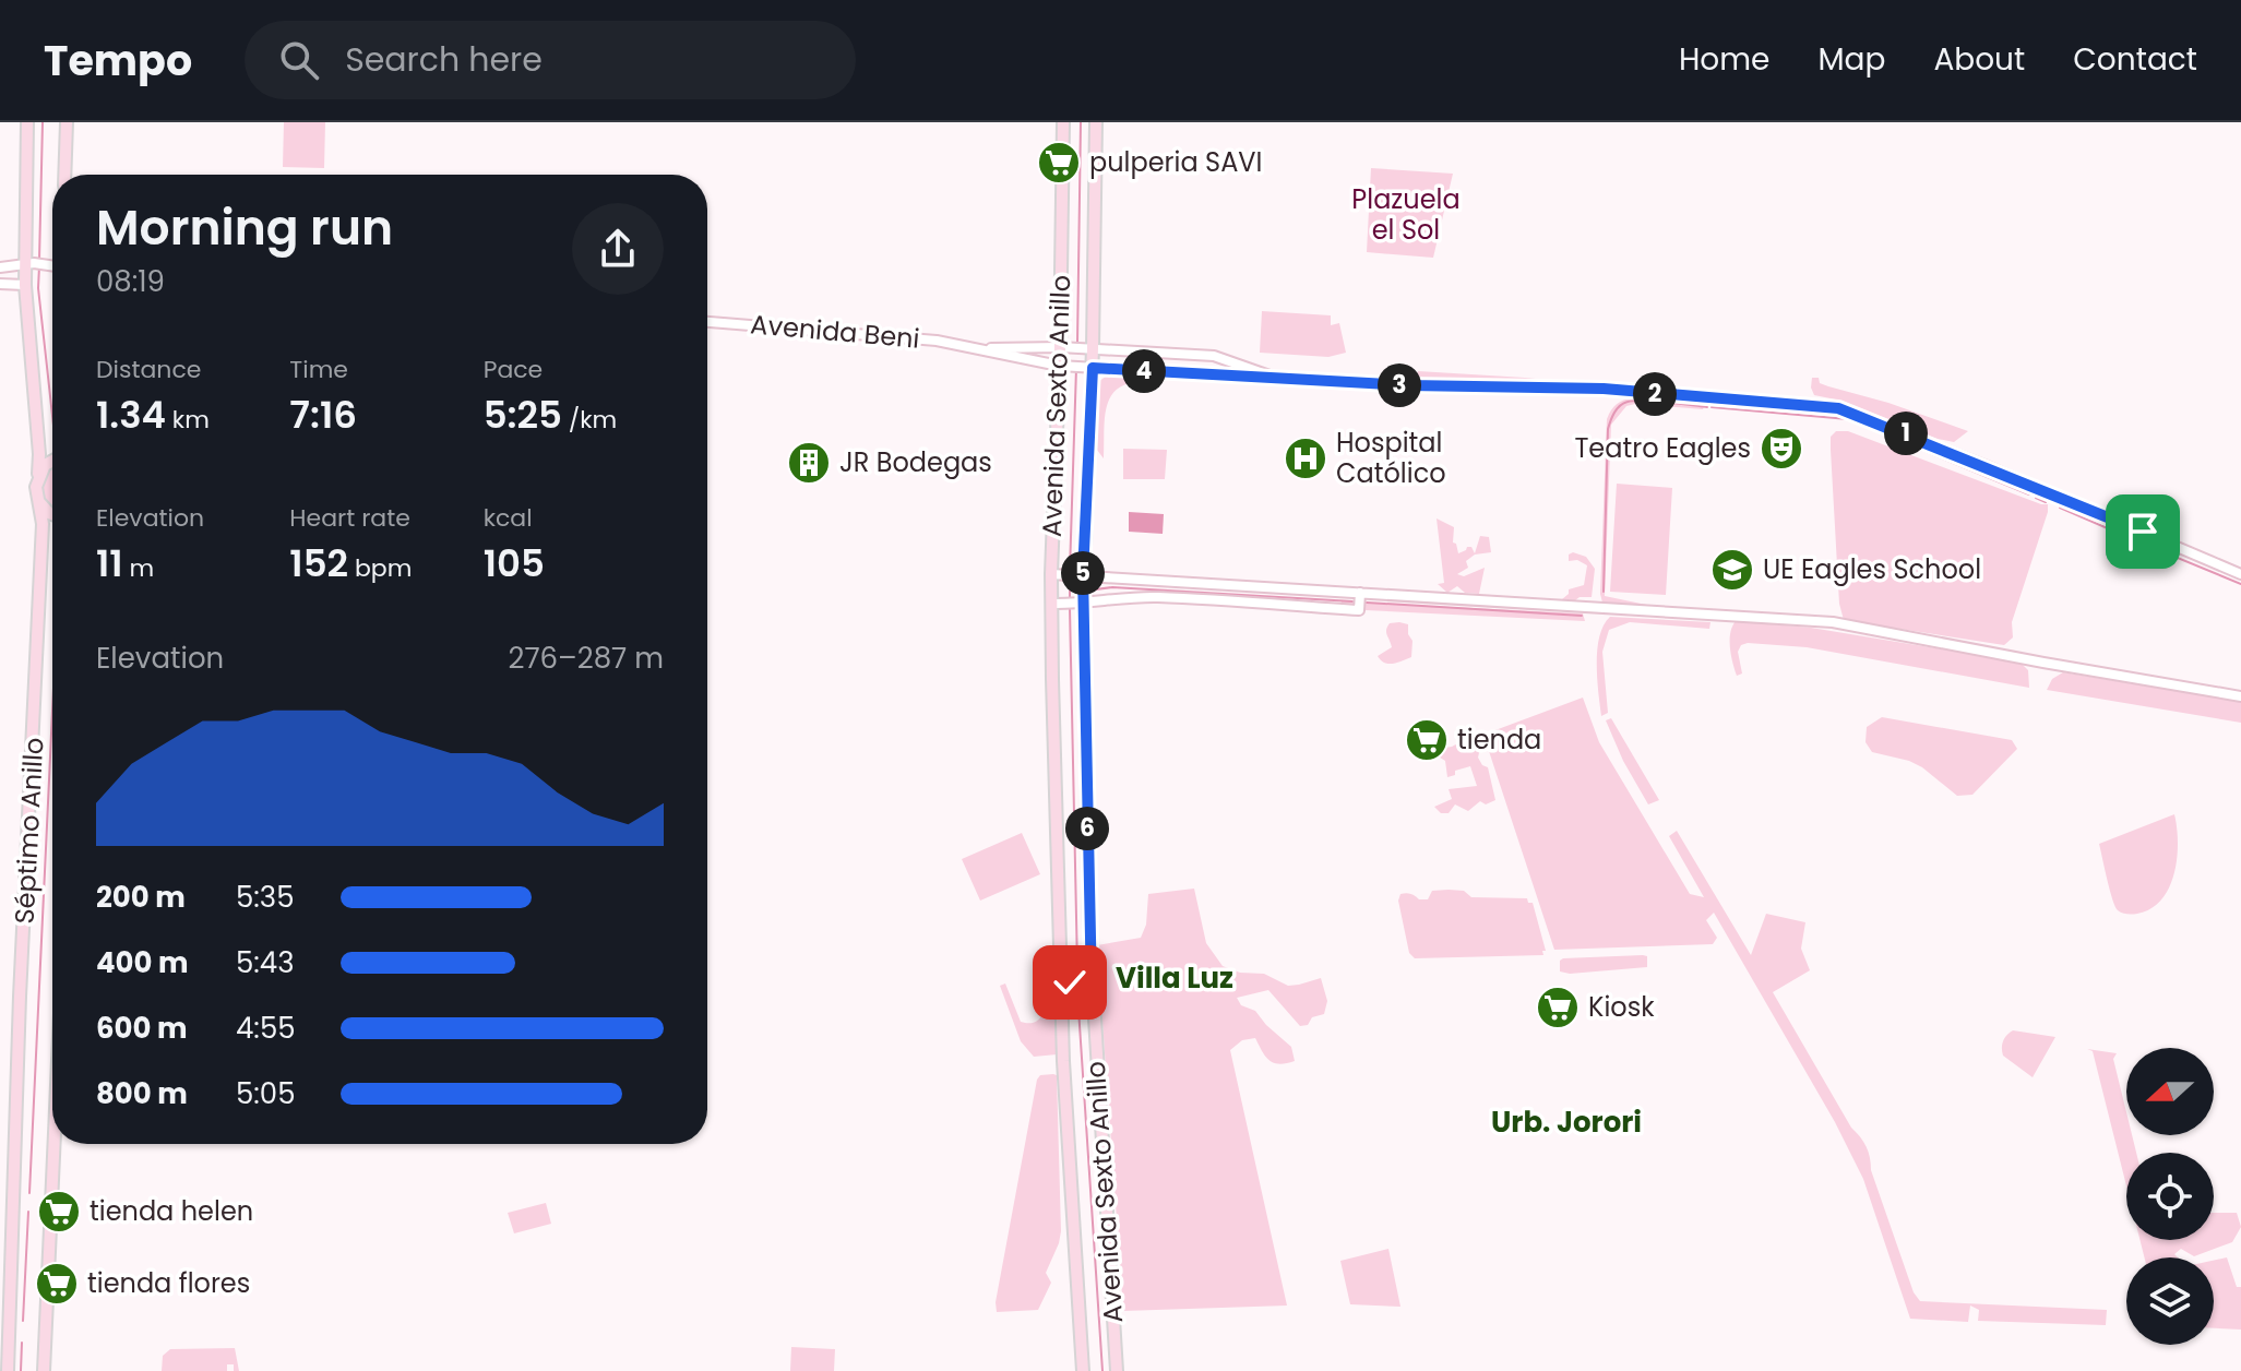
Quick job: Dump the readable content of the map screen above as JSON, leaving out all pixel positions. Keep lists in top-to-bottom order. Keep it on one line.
{"streets":{"main road":["Avenida Sexto Anillo","Séptimo Anillo"],"street":["Avenida Beni"]},"crossings":[["Avenida Beni","Avenida Sexto Anillo"]],"districts":["Villa Luz","Urb. Jorori"],"parks":["Plazuela el Sol"],"places":{"supermarket":["pulperia SAVI","tienda","Kiosk","tienda helen","tienda flores"],"theatre":["Teatro Eagles"],"hospital":["Hospital Católico"],"building":["JR Bodegas"],"school or university":["UE Eagles School"]},"north":"left","page":{"header":"Tempo","search":"Search here","nav":["Home","Map","About","Contact"],"heading":["Morning run","08:19"],"stats":[["Distance","1.34 km"],["Time","7:16"],["Pace","5:25 /km"],["Elevation","11 m"],["Heart rate","152 bpm"],["kcal","105"]],"pins":["4","3","2","1","5","6"],"chart":["Elevation","276–287 m"],"list":[{"name":"200 m","note":"5:35"},{"name":"400 m","note":"5:43"},{"name":"600 m","note":"4:55"},{"name":"800 m","note":"5:05"}]}}
